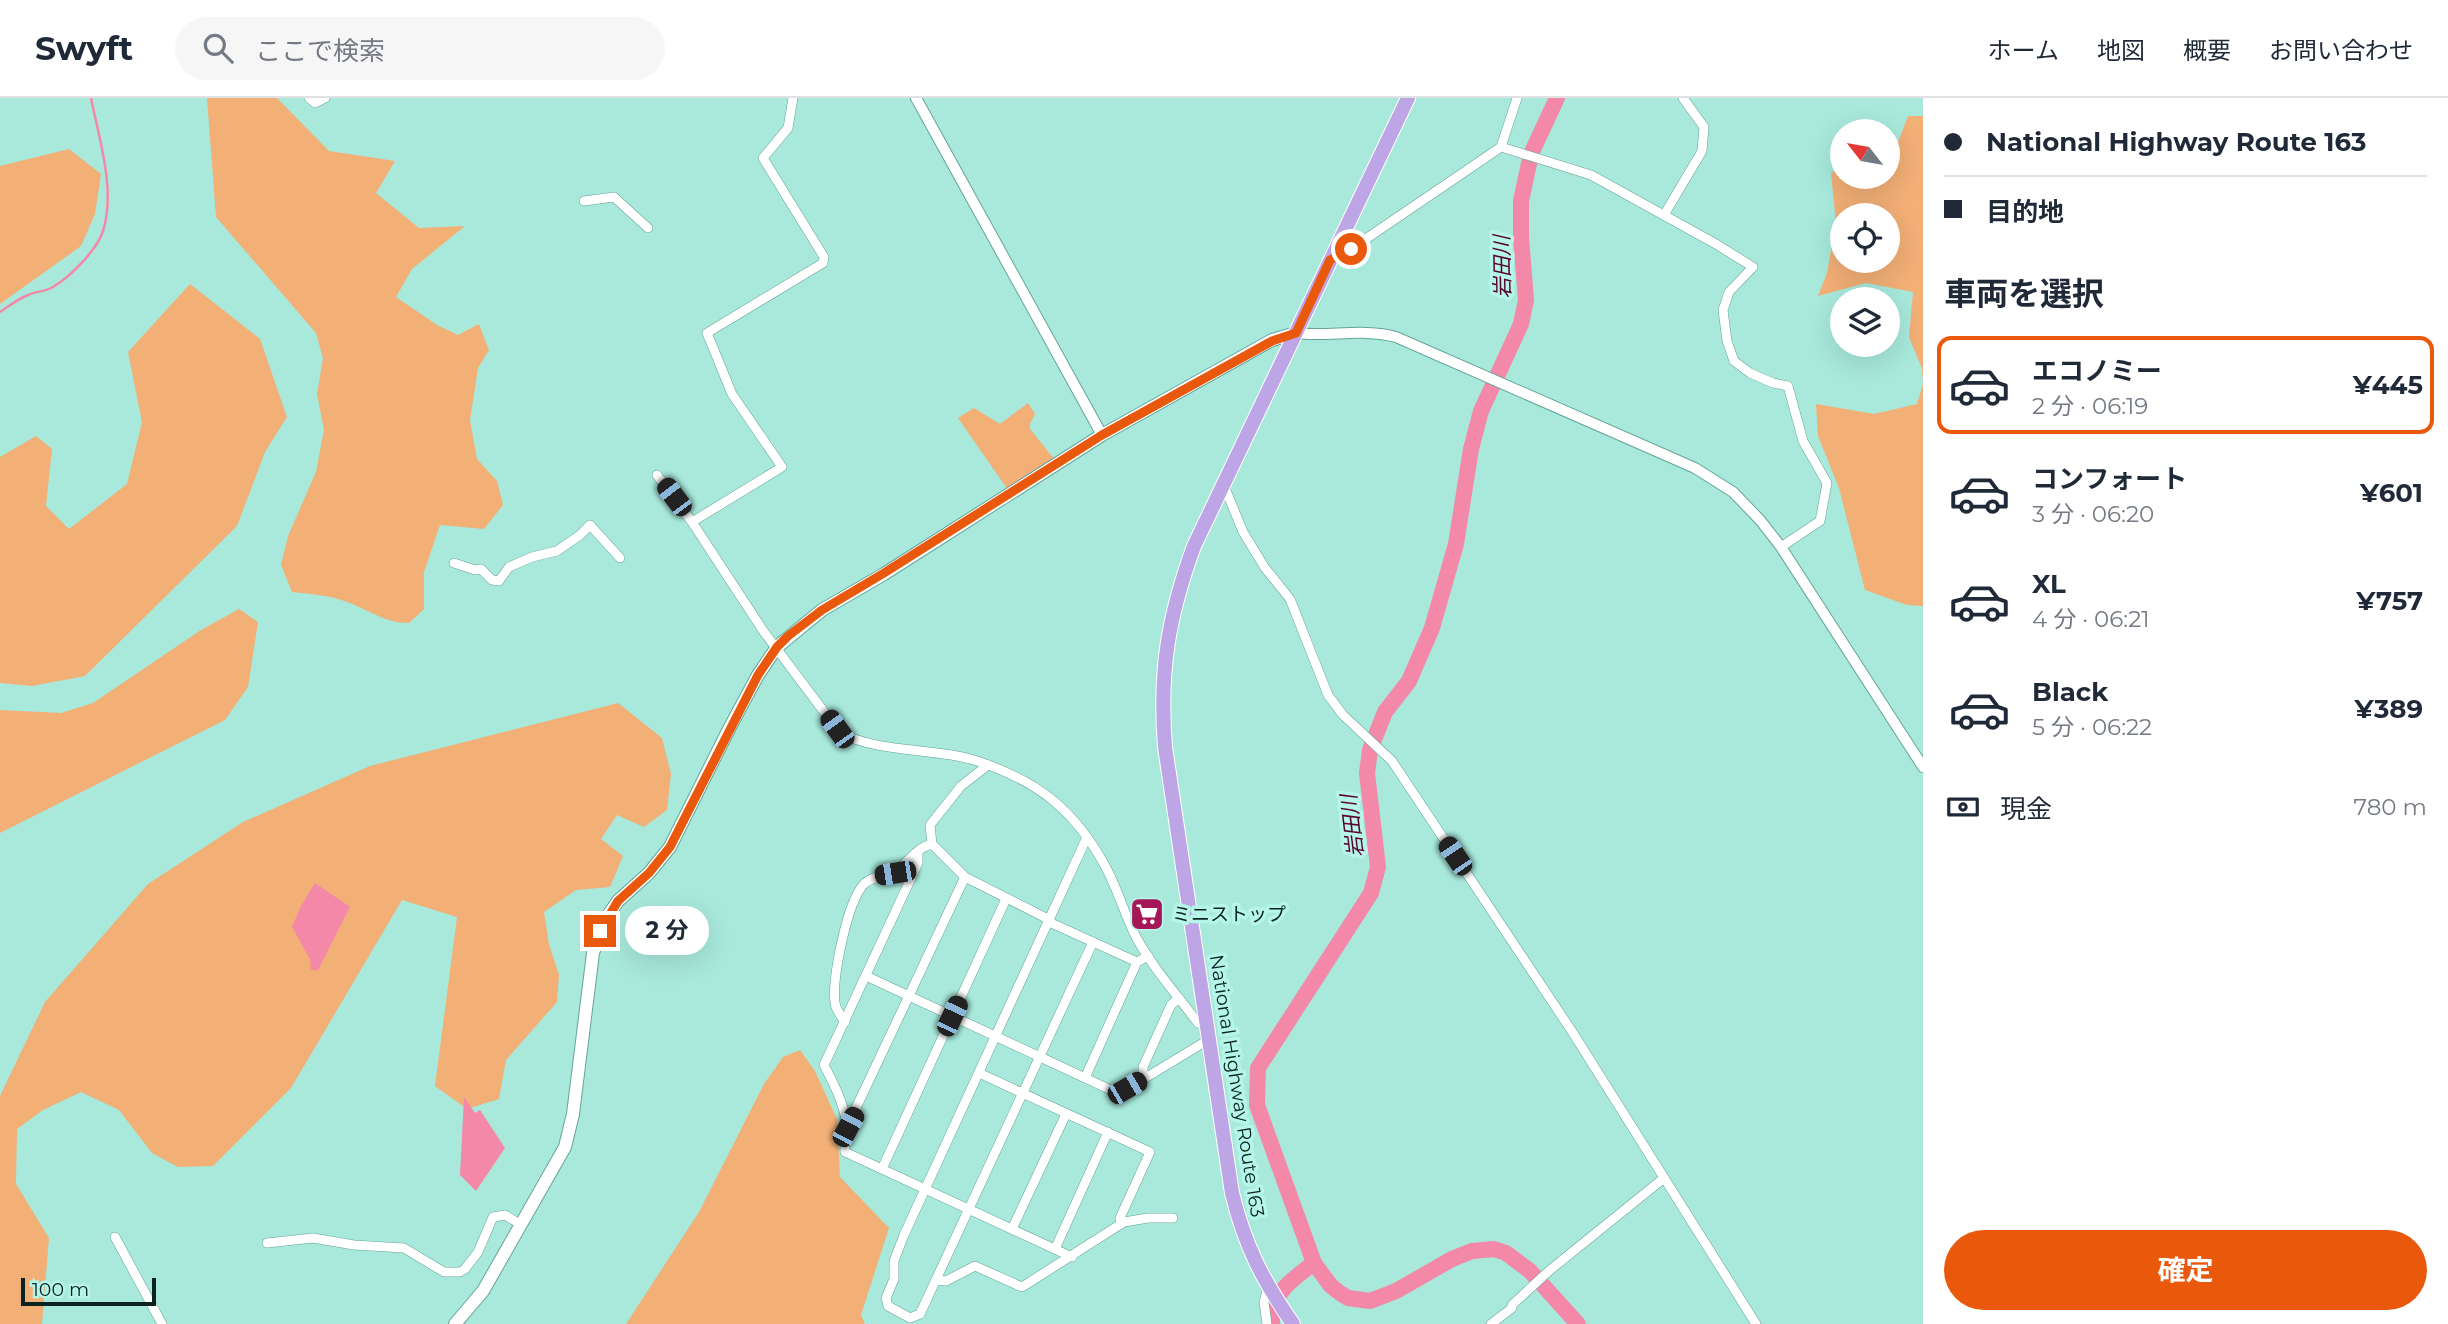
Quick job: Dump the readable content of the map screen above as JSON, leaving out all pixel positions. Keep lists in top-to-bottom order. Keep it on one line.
{"streets":{"highway":["National Highway Route 163"]},"water":["岩田川"],"places":{"supermarket":["ミニストップ"]},"scale_bar":"100 m","north":"top left","page":{"header":"Swyft","search":"ここで検索","nav":["ホーム","地図","概要","お問い合わせ"],"banner":["National Highway Route 163","目的地"],"heading":"車両を選択","list":[{"name":"エコノミー","note":"2 分 · 06:19","value":"¥445"},{"name":"コンフォート","note":"3 分 · 06:20","value":"¥601"},{"name":"XL","note":"4 分 · 06:21","value":"¥757"},{"name":"Black","note":"5 分 · 06:22","value":"¥389"}],"pay":["現金","780 m"],"bubble":"2 分","buttons":"確定","scale":"100 m"}}
